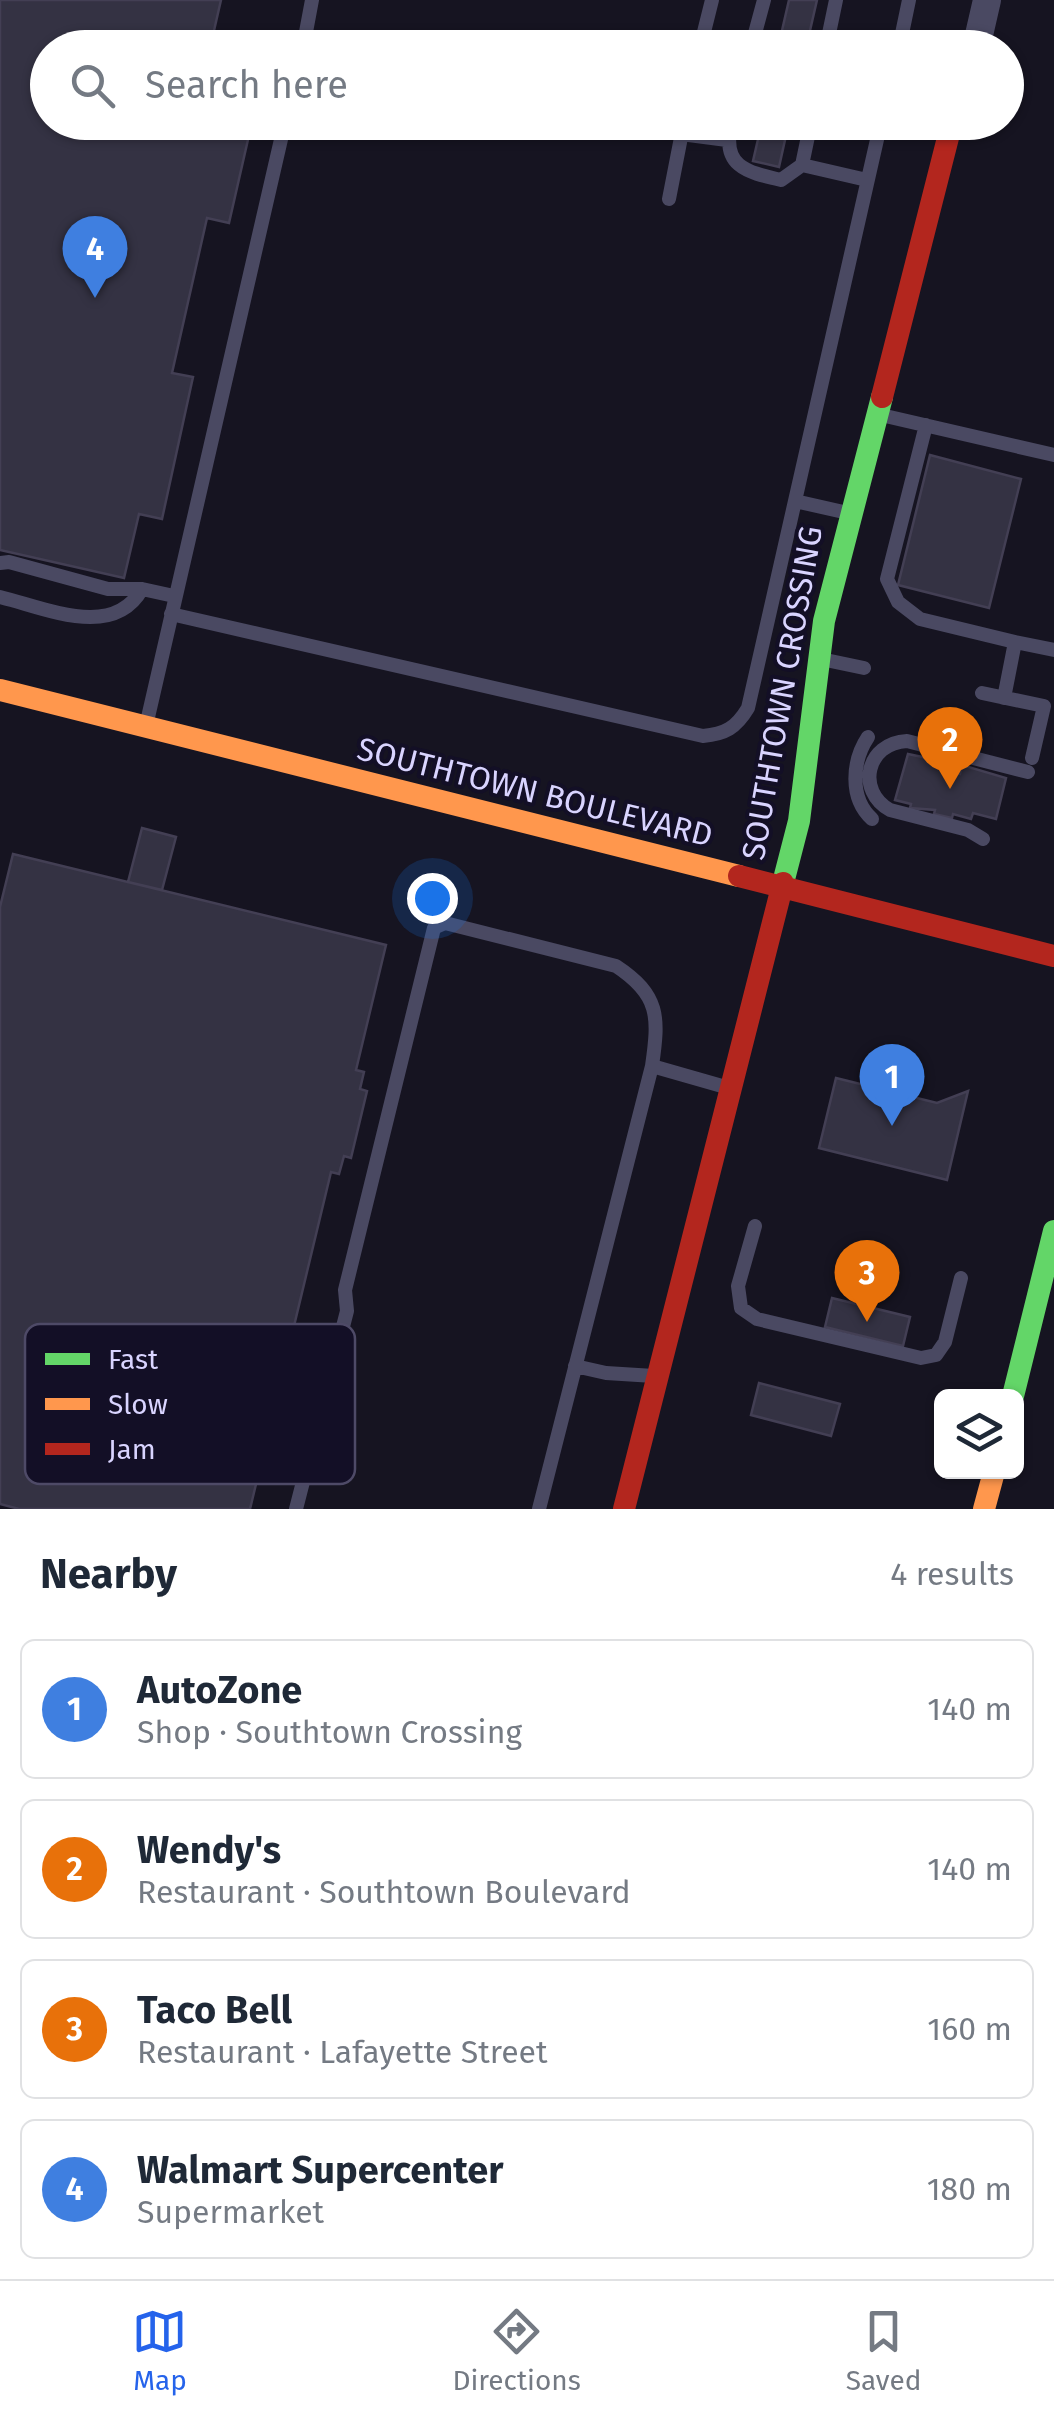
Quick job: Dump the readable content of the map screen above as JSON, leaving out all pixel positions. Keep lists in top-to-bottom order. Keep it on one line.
{"streets":{"main road":["SOUTHTOWN CROSSING","SOUTHTOWN BOULEVARD"]},"crossings":[["SOUTHTOWN CROSSING","SOUTHTOWN BOULEVARD"]],"legend":["Fast","Slow","Jam"],"page":{"search":"Search here","pins":["4","2","1","3"],"heading":["Nearby","4 results"],"list":[{"mark":"1","name":"AutoZone","note":"Shop · Southtown Crossing","value":"140 m"},{"mark":"2","name":"Wendy's","note":"Restaurant · Southtown Boulevard","value":"140 m"},{"mark":"3","name":"Taco Bell","note":"Restaurant · Lafayette Street","value":"160 m"},{"mark":"4","name":"Walmart Supercenter","note":"Supermarket","value":"180 m"}],"nav":["Map","Directions","Saved"]}}
